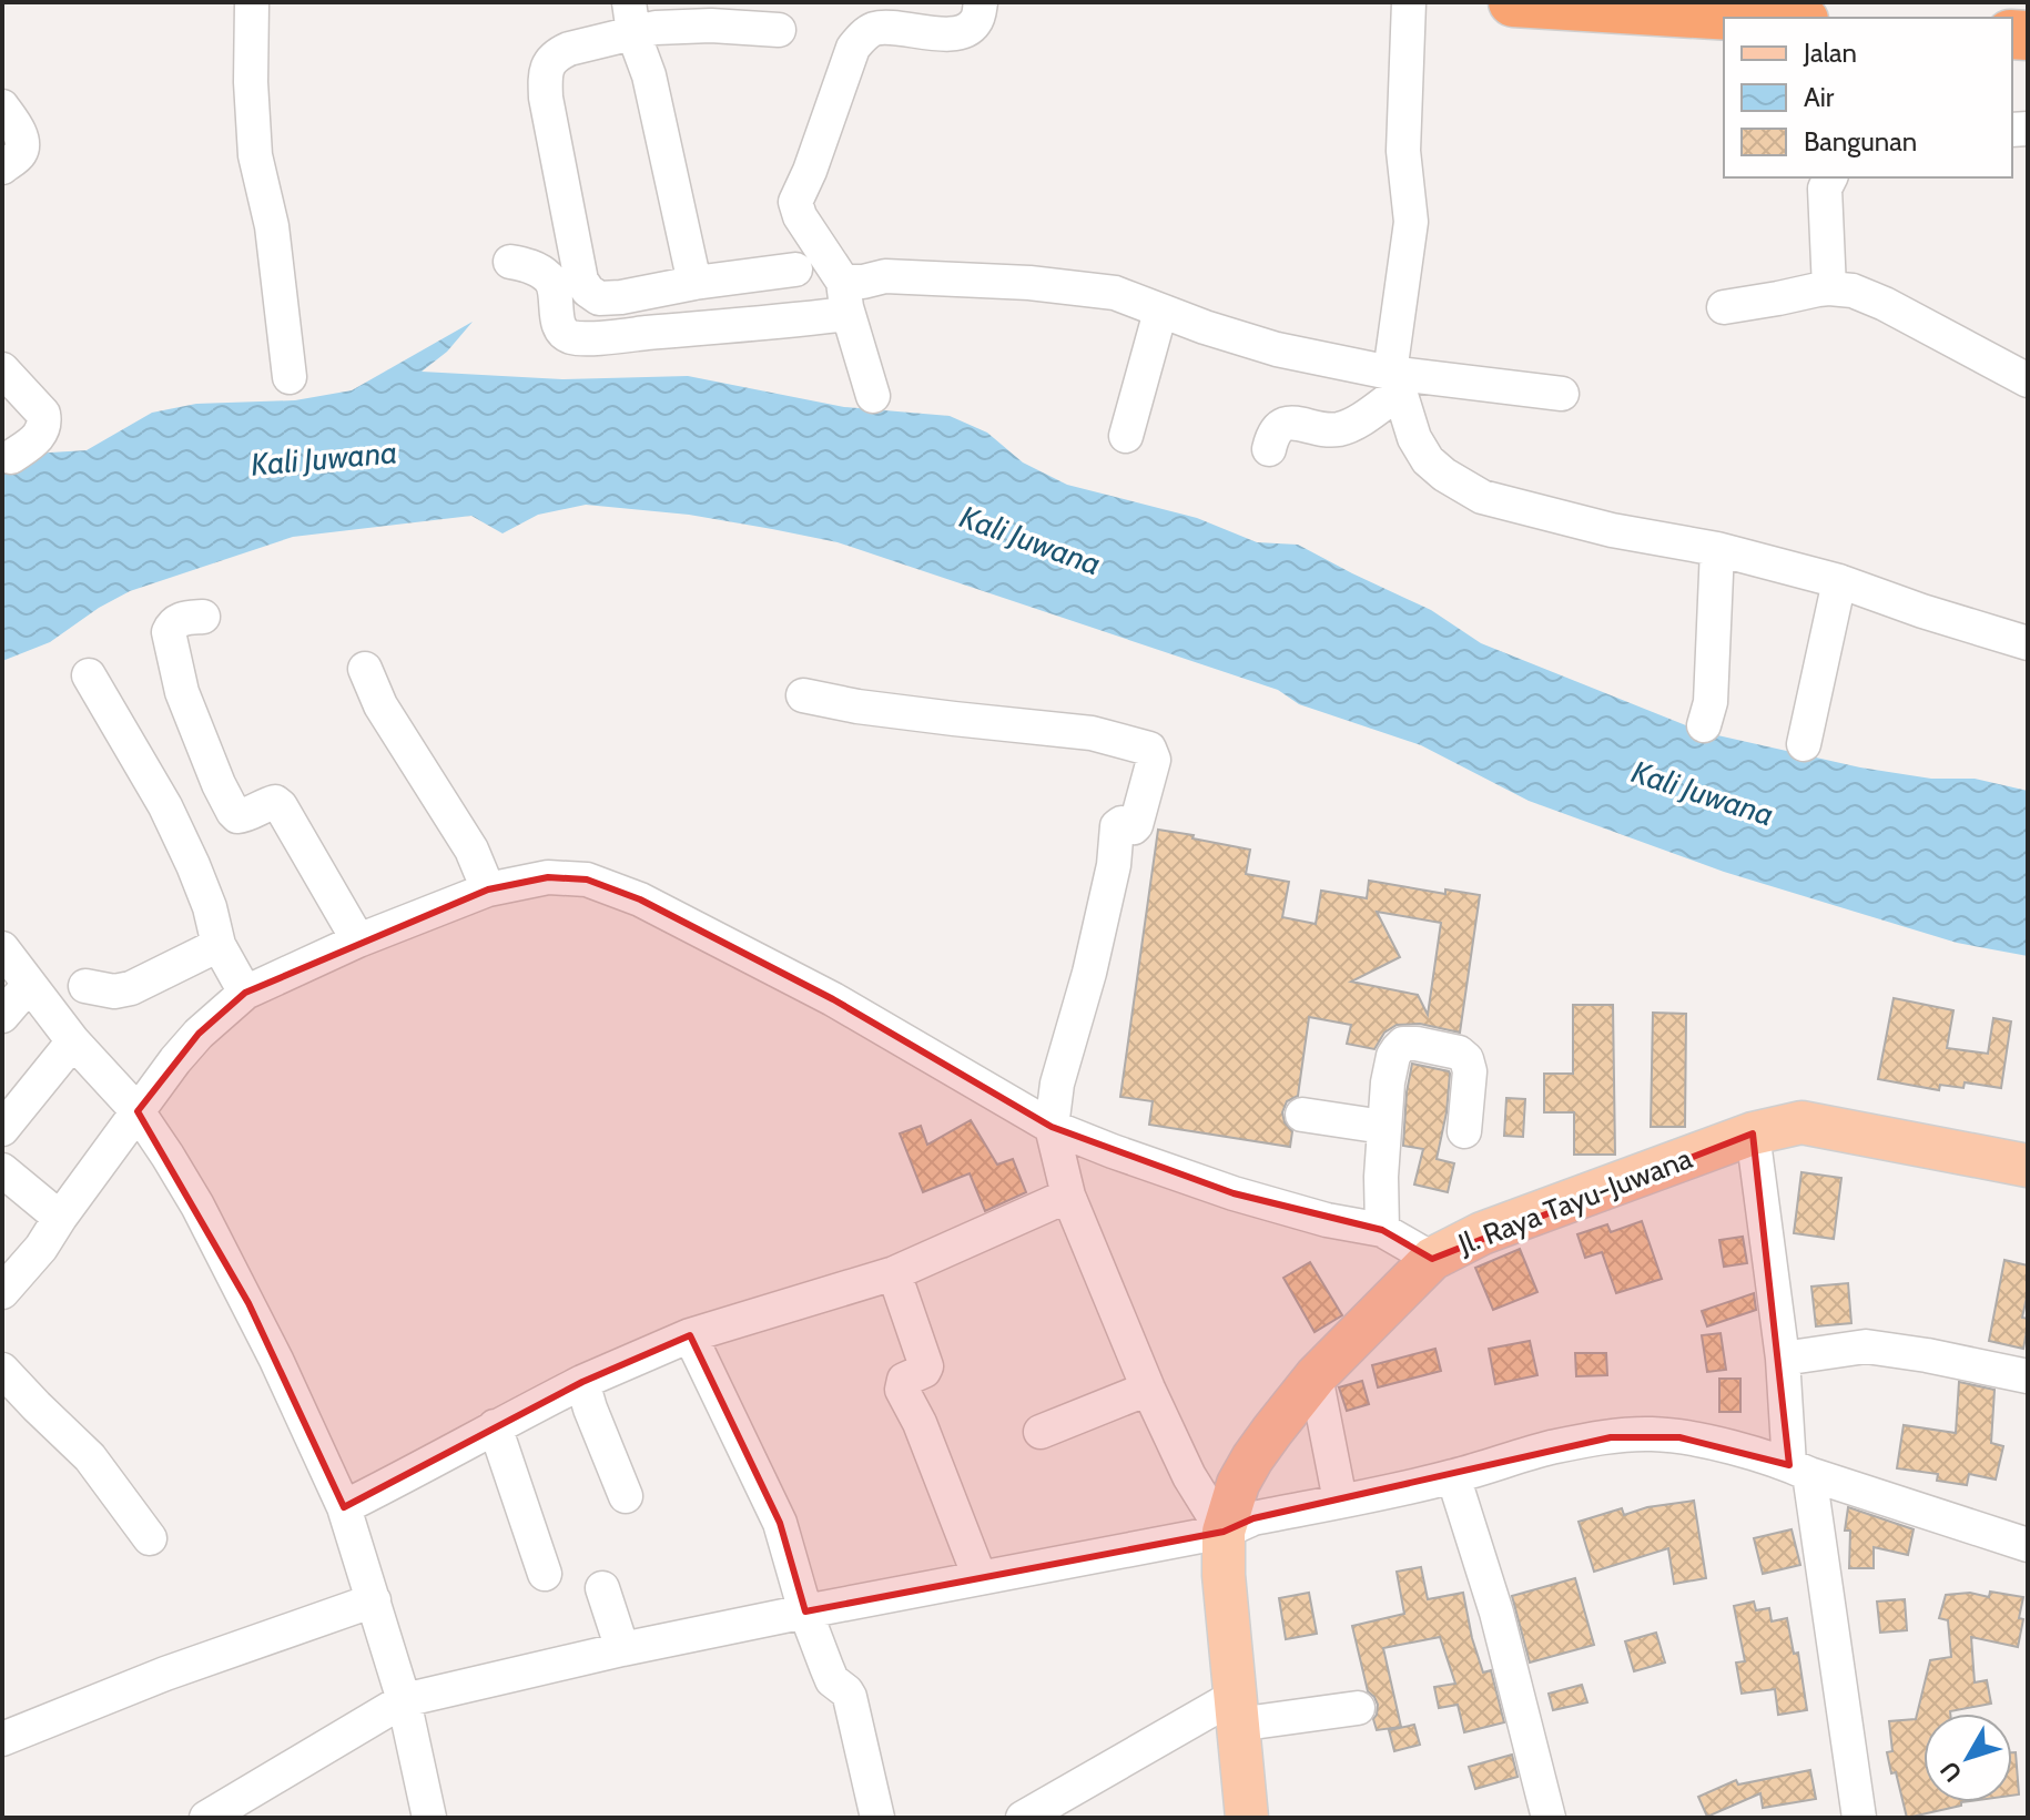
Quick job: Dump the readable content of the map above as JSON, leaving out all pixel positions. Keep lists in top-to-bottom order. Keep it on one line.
{"streets":{"main road":["Jl. Raya Tayu-Juwana"]},"water":["Kali Juwana"],"legend":["Jalan","Air","Bangunan"],"north":"bottom left"}
